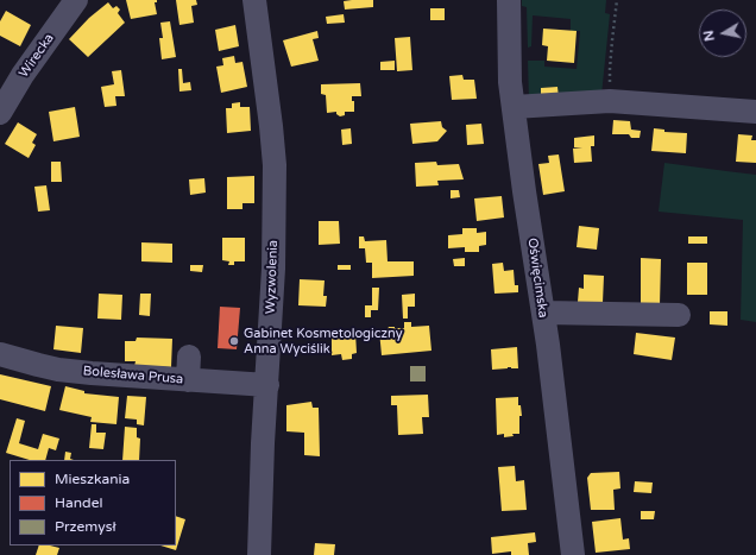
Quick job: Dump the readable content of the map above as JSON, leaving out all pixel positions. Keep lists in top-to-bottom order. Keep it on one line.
{"streets":{"street":["Wirecka","Wyzwolenia","Oświęcimska","Bolesława Prusa"]},"crossings":[["Wyzwolenia","Bolesława Prusa"]],"places":["Gabinet Kosmetologiczny Anna Wyciślik"],"legend":["Mieszkania","Handel","Przemysł"],"north":"left"}
